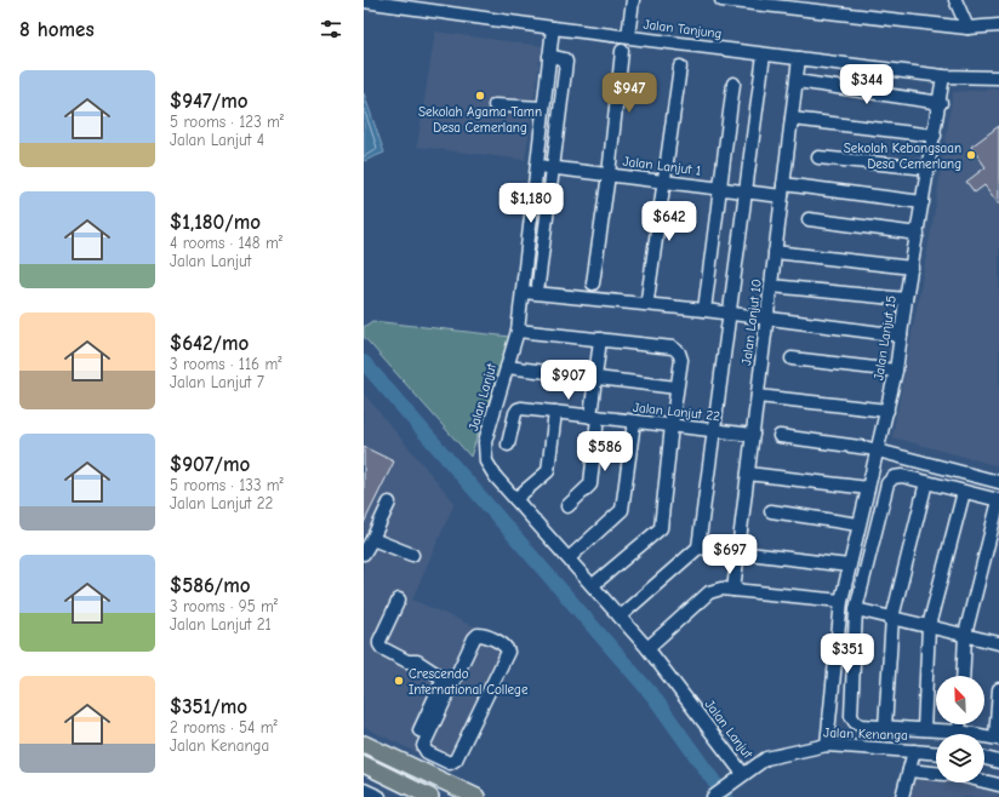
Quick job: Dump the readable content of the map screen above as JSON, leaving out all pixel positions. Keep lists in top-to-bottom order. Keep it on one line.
{"streets":{"street":["Jalan Tanjung","Jalan Lanjut 1","Jalan Lanjut 10","Jalan Lanjut 15","Jalan Lanjut","Jalan Lanjut 22","Jalan Kenanga"]},"crossings":[["Jalan Tanjung","Jalan Lanjut 10"],["Jalan Tanjung","Jalan Lanjut 15"],["Jalan Tanjung","Jalan Lanjut"],["Jalan Lanjut 1","Jalan Lanjut 10"],["Jalan Lanjut 1","Jalan Lanjut 15"],["Jalan Lanjut 1","Jalan Lanjut"],["Jalan Lanjut 10","Jalan Lanjut 22"],["Jalan Lanjut 15","Jalan Kenanga"],["Jalan Lanjut","Jalan Kenanga"]],"places":["Sekolah Agama Tamn Desa Cemerlang","Sekolah Kebangsaan Desa Cemerlang","Crescendo International College"],"north":"top left","page":{"heading":"8 homes","list":[{"name":"$947/mo","note":"5 rooms · 123 m² · Jalan Lanjut 4"},{"name":"$1,180/mo","note":"4 rooms · 148 m² · Jalan Lanjut"},{"name":"$642/mo","note":"3 rooms · 116 m² · Jalan Lanjut 7"},{"name":"$907/mo","note":"5 rooms · 133 m² · Jalan Lanjut 22"},{"name":"$586/mo","note":"3 rooms · 95 m² · Jalan Lanjut 21"},{"name":"$351/mo","note":"2 rooms · 54 m² · Jalan Kenanga"}],"price":["$344","$947","$1,180","$642","$907","$586","$697","$351"]}}
